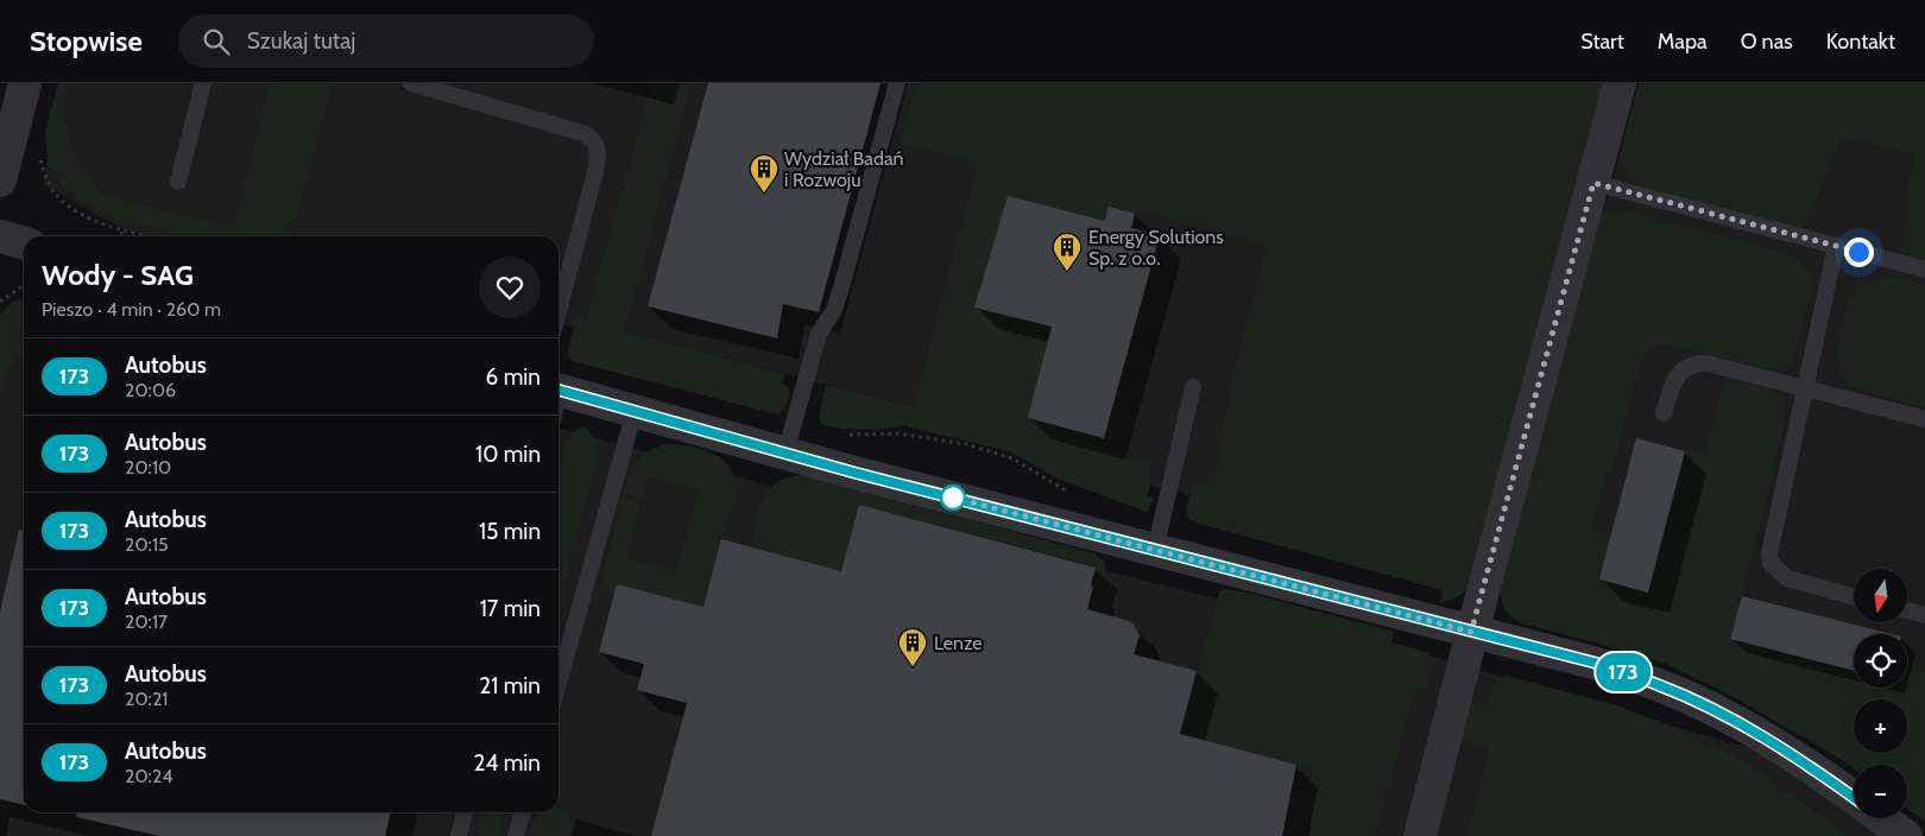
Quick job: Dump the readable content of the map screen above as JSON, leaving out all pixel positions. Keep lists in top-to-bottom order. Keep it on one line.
{"places":{"building":["Wydział Badań i Rozwoju","Energy Solutions Sp. z o.o.","Lenze"]},"lines":["bus line 173"],"north":"bottom","page":{"header":"Stopwise","search":"Szukaj tutaj","nav":["Start","Mapa","O nas","Kontakt"],"on_map":"173","heading":["Wody - SAG","Pieszo · 4 min · 260 m"],"list":[{"mark":"173","name":"Autobus","note":"20:06","value":"6 min"},{"mark":"173","name":"Autobus","note":"20:10","value":"10 min"},{"mark":"173","name":"Autobus","note":"20:15","value":"15 min"},{"mark":"173","name":"Autobus","note":"20:17","value":"17 min"},{"mark":"173","name":"Autobus","note":"20:21","value":"21 min"},{"mark":"173","name":"Autobus","note":"20:24","value":"24 min"}],"map_buttons":["+","−"]}}
